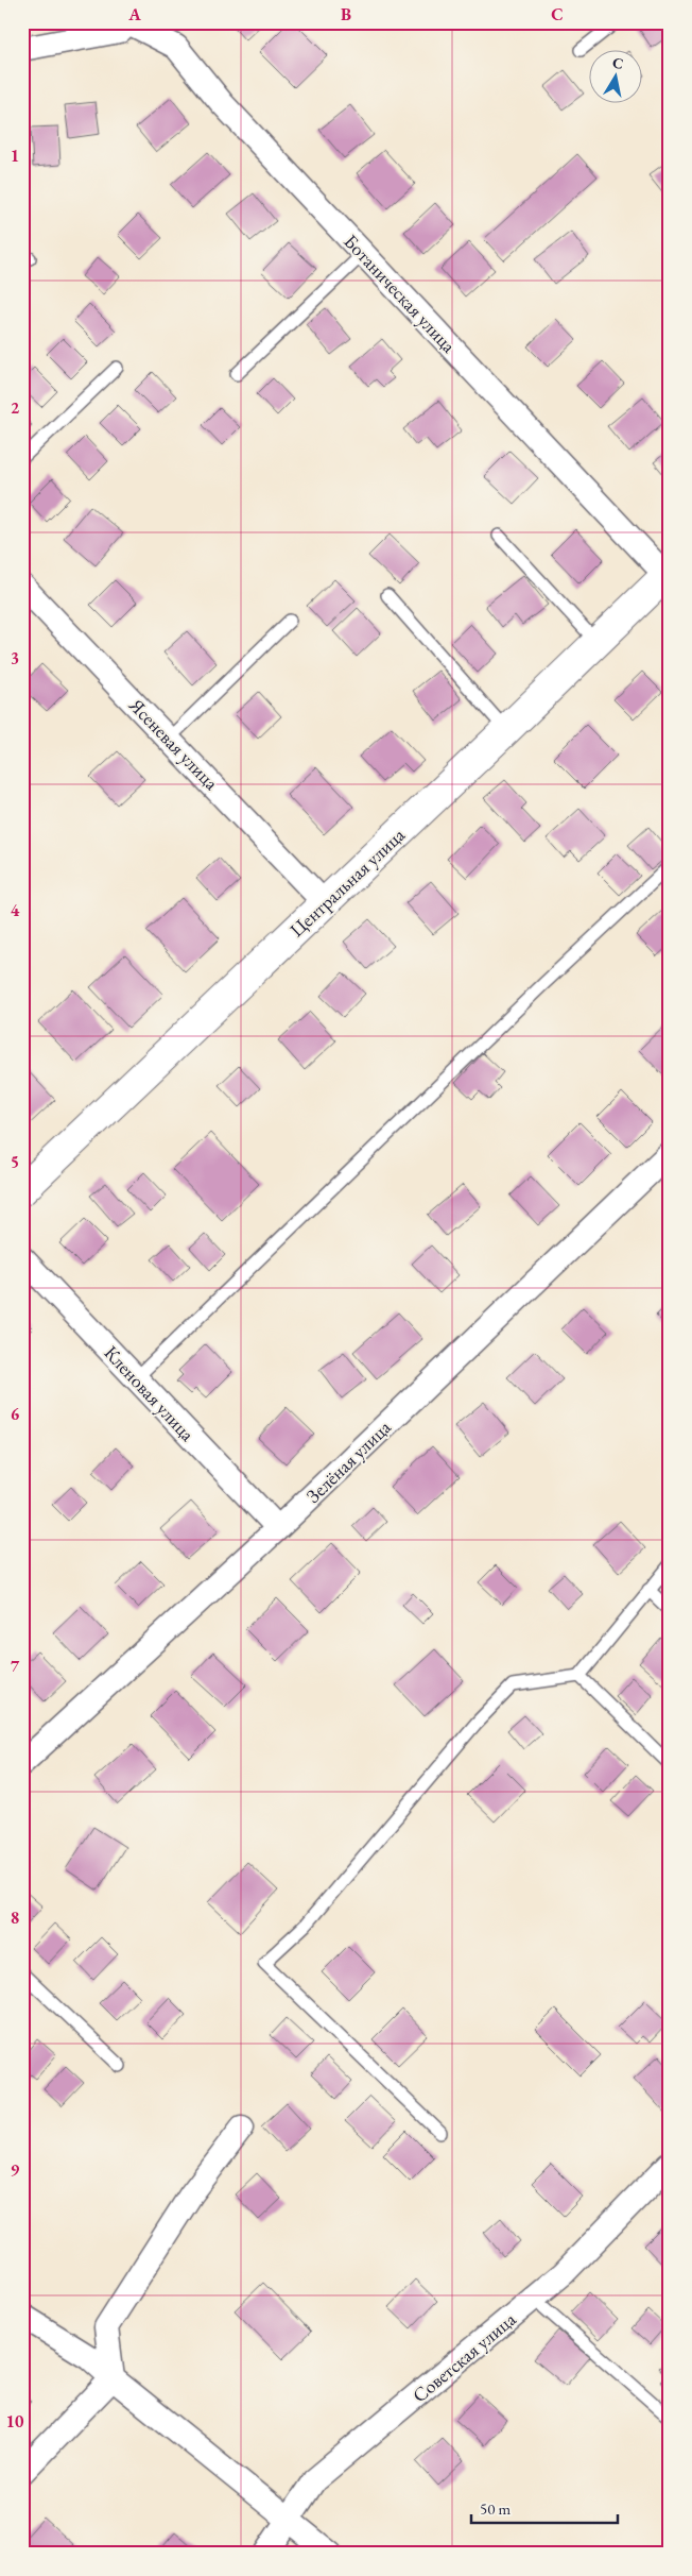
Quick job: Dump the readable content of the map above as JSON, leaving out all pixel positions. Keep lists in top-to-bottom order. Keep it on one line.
{"streets":{"street":["Ботаническая улица","Ясеневая улица","Центральная улица","Кленовая улица","Зелёная улица","Советская улица"]},"crossings":[["Ботаническая улица","Центральная улица"],["Ясеневая улица","Центральная улица"],["Кленовая улица","Зелёная улица"]],"scale_bar":"50 m","north":"top","grid":{"columns":["A","B","C"],"rows":["1","2","3","4","5","6","7","8","9","10"]}}
